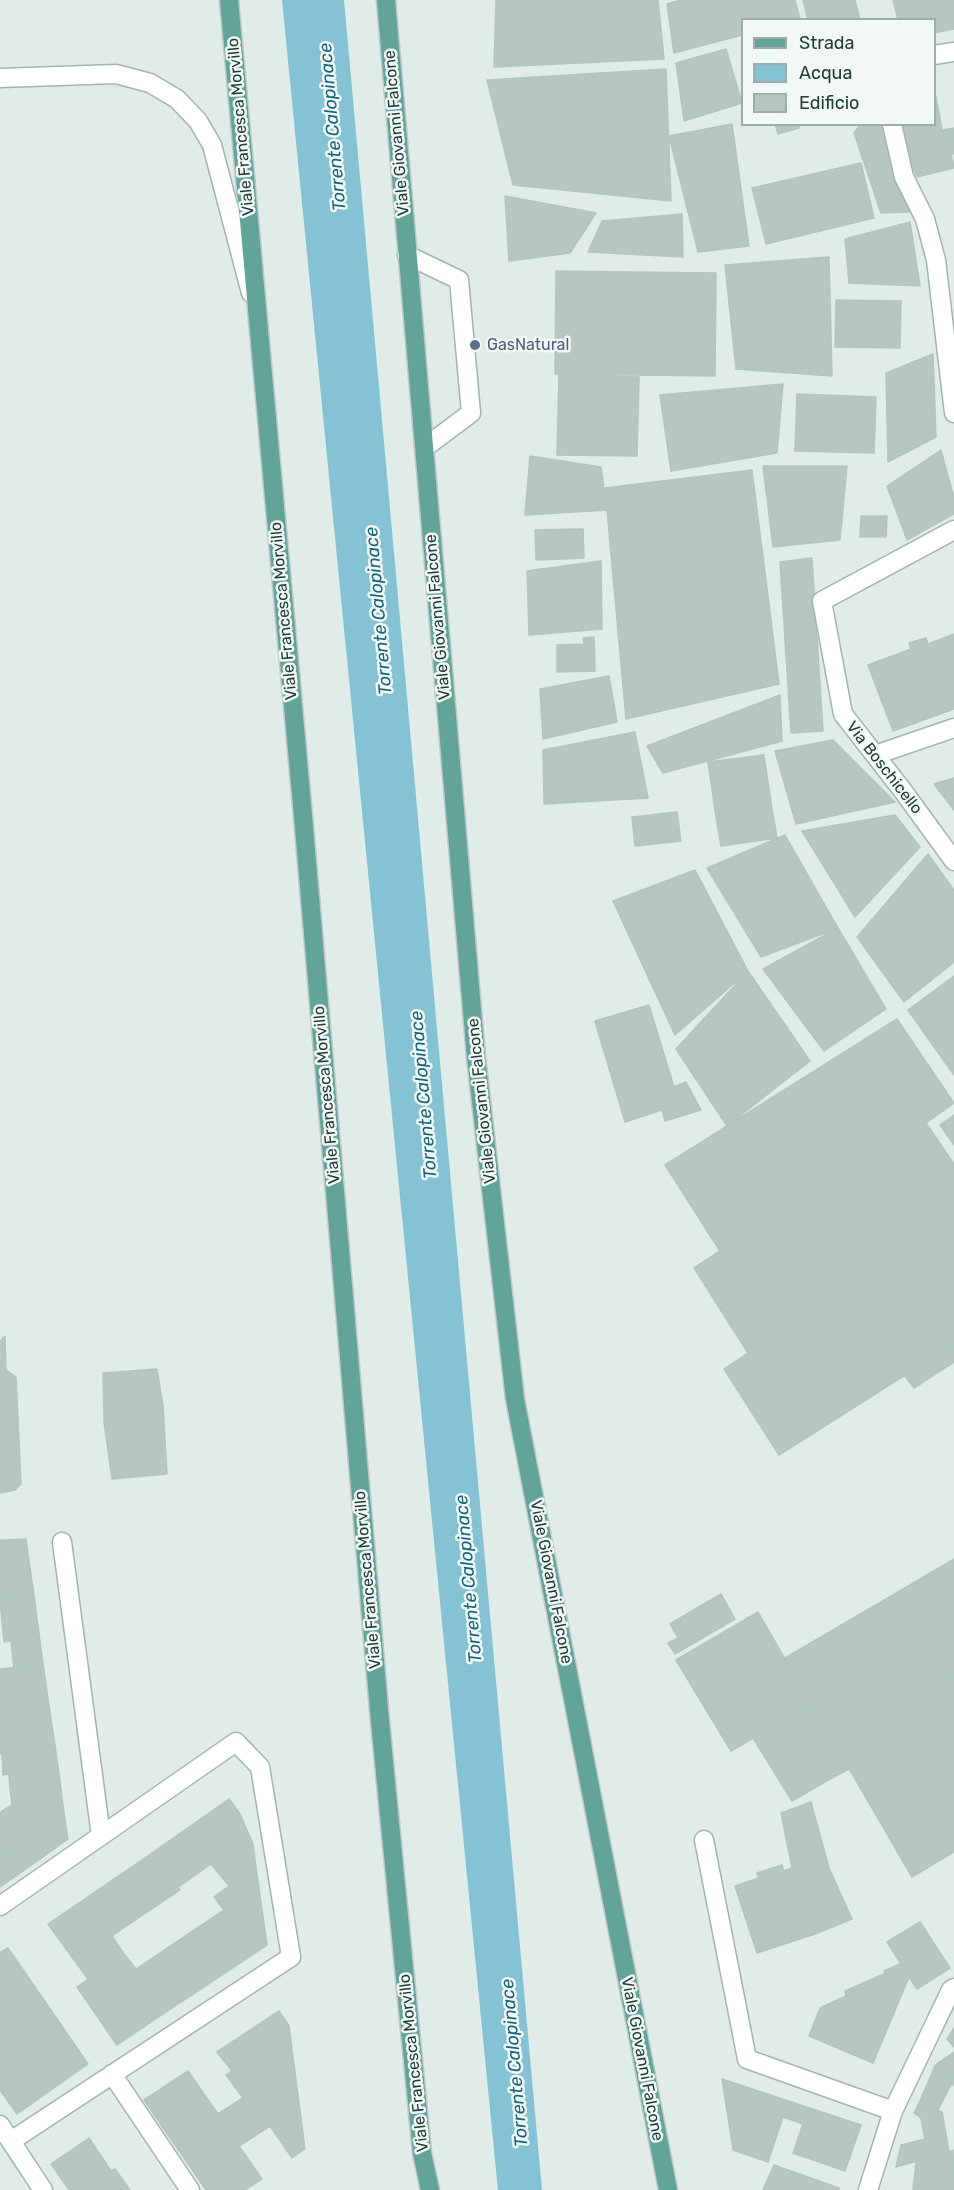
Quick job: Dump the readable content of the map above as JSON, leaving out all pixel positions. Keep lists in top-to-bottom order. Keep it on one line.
{"streets":{"main road":["Viale Francesca Morvillo","Viale Giovanni Falcone"],"street":["Via Boschicello"]},"water":["Torrente Calopinace"],"places":["GasNatural"],"legend":["Strada","Acqua","Edificio"]}
